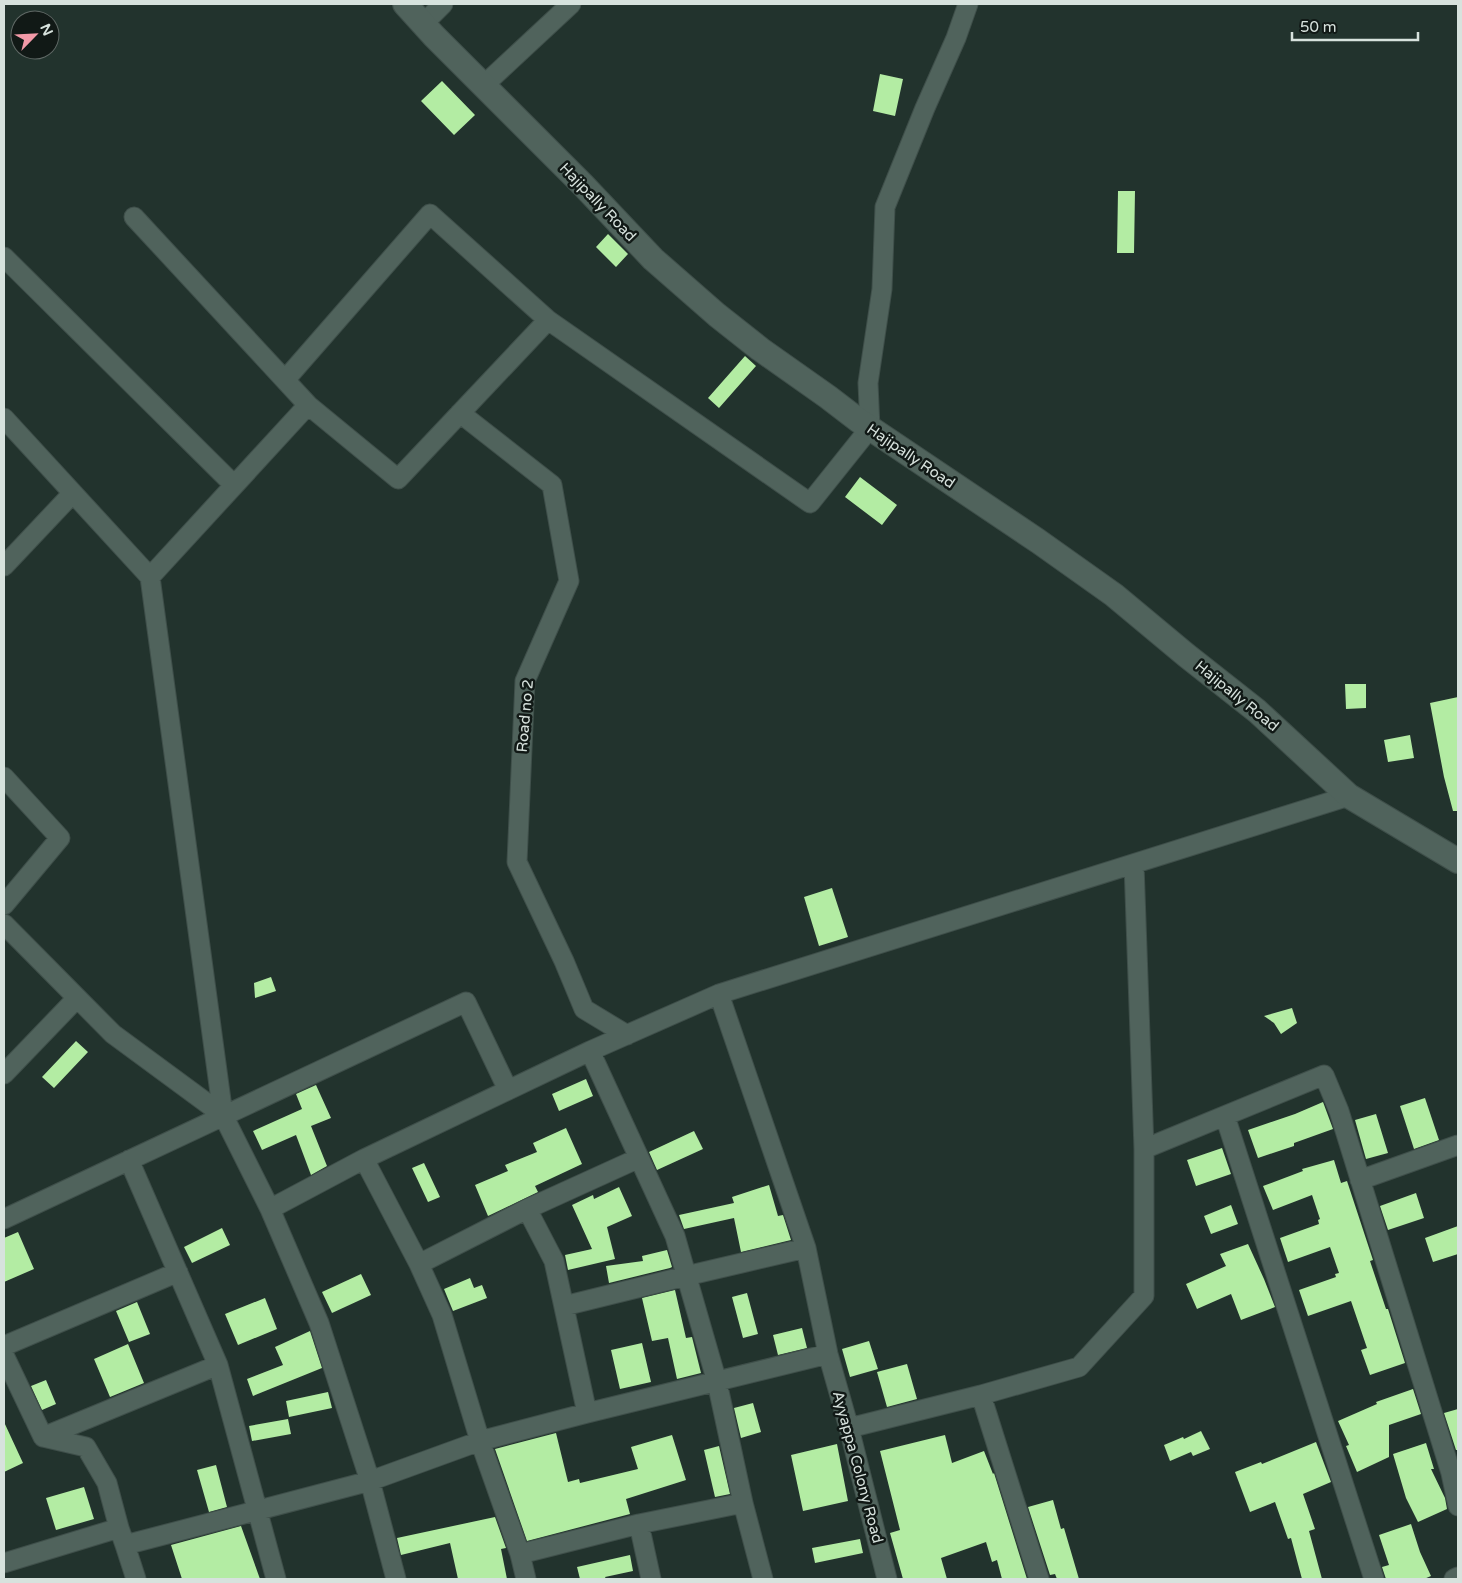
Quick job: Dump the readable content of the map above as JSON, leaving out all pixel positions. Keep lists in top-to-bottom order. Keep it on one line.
{"streets":{"street":["Hajipally Road","Road no 2","Ayyappa Colony Road"]},"scale_bar":"50 m","north":"top right"}
